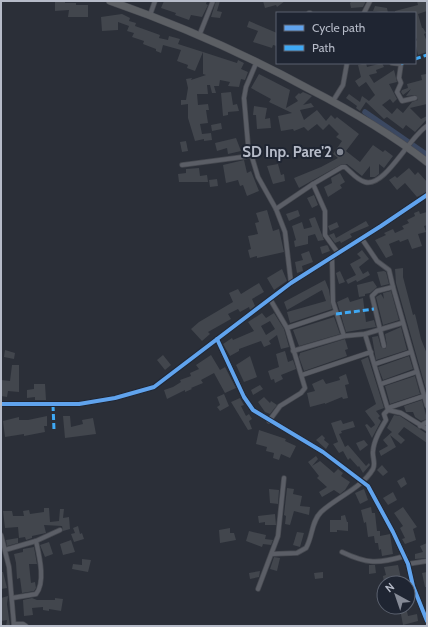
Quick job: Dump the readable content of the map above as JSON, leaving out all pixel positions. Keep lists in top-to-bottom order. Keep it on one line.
{"places":["SD Inp. Pare'2"],"legend":["Cycle path","Path"],"north":"top left"}
